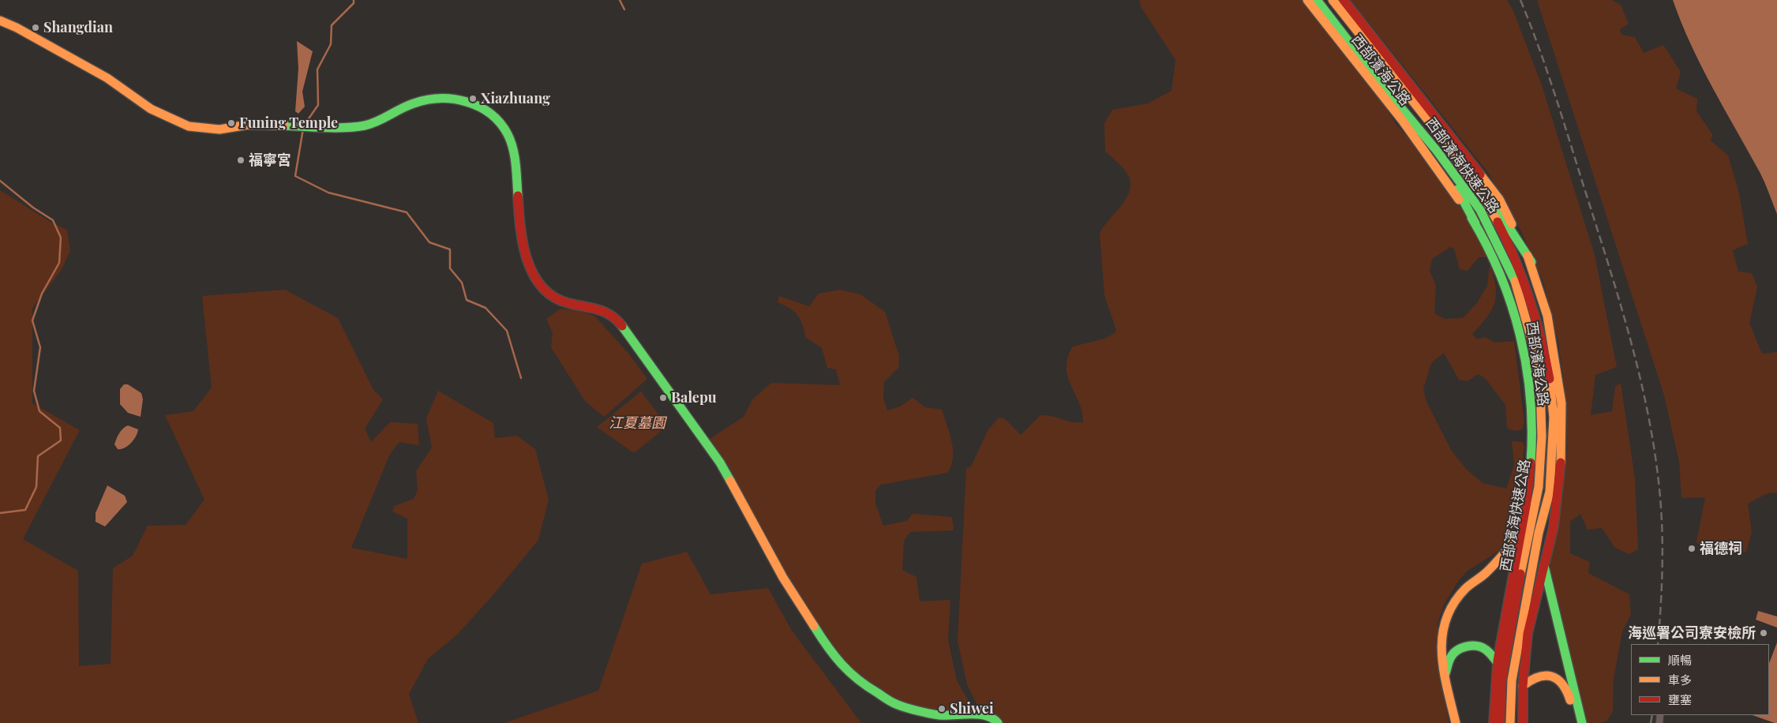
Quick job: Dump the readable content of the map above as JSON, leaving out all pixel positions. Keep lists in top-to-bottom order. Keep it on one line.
{"streets":{"main road":["西部濱海公路","西部濱海快速公路"]},"parks":["江夏墓園"],"places":["Shangdian","Xiazhuang","Funing Temple","福寧宮","Balepu","福德祠","海巡署公司寮安檢所","Shiwei"],"legend":["順暢","車多","壅塞"]}
